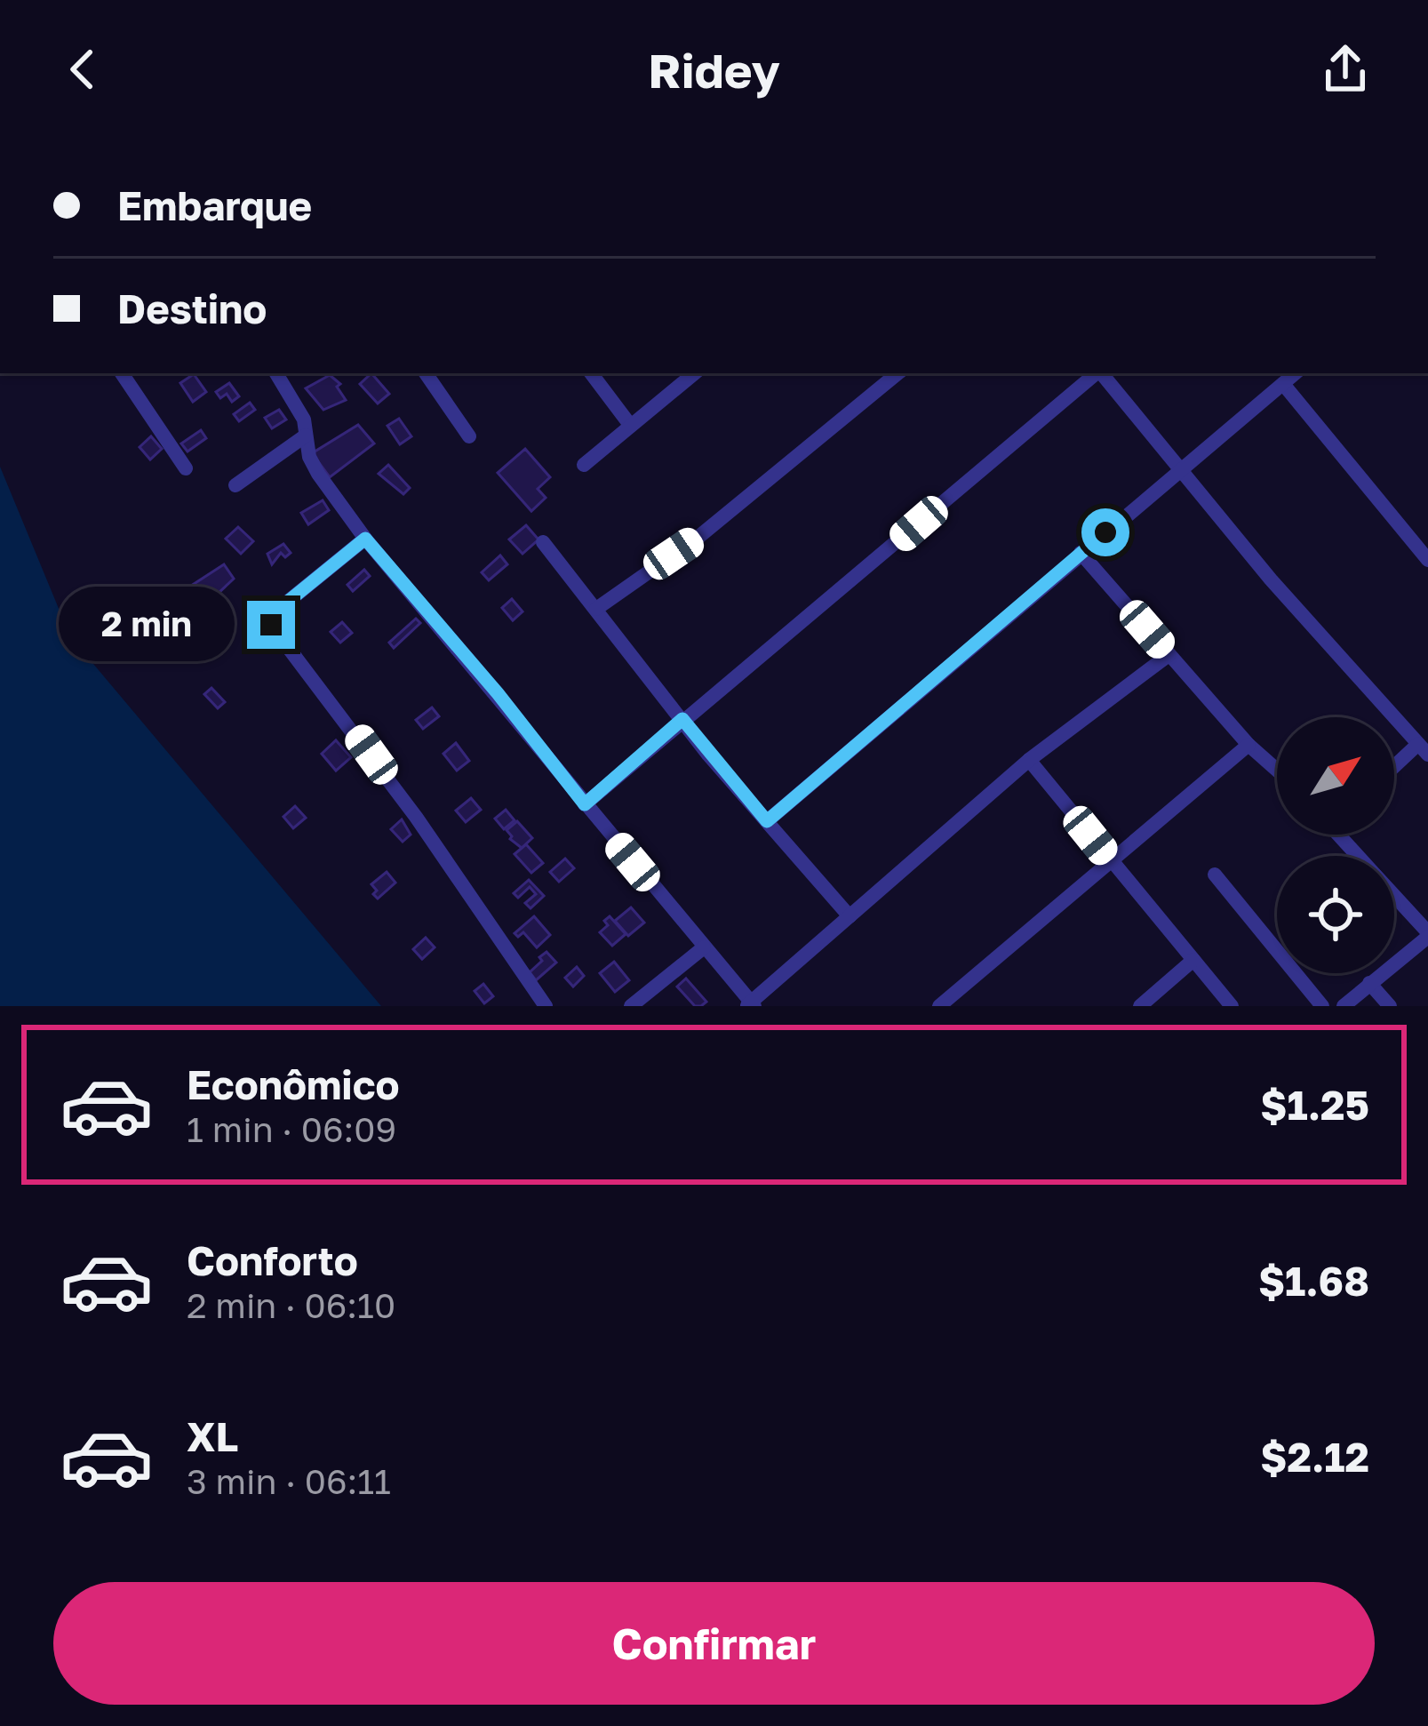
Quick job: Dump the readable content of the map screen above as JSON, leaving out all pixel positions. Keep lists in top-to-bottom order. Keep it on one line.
{"north":"top right","page":{"header":"Ridey","banner":["Embarque","Destino"],"bubble":"2 min","list":[{"name":"Econômico","note":"1 min · 06:09","value":"$1.25"},{"name":"Conforto","note":"2 min · 06:10","value":"$1.68"},{"name":"XL","note":"3 min · 06:11","value":"$2.12"}],"buttons":"Confirmar"}}
